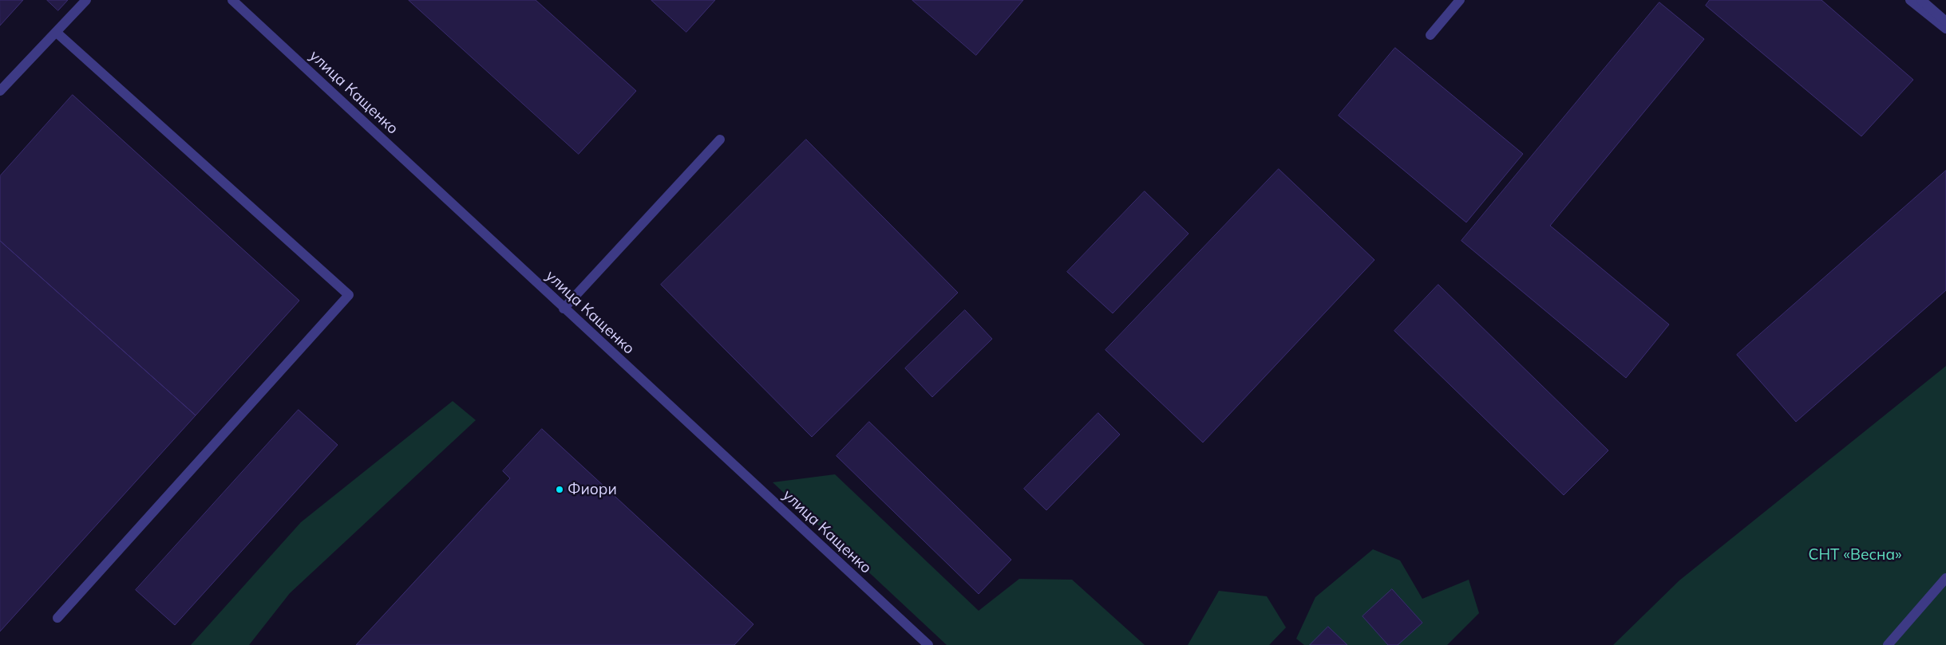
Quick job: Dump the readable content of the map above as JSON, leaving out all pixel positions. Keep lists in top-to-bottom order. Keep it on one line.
{"streets":{"street":["улица Кащенко"]},"parks":["СНТ «Весна»"],"places":["Фиори"]}
